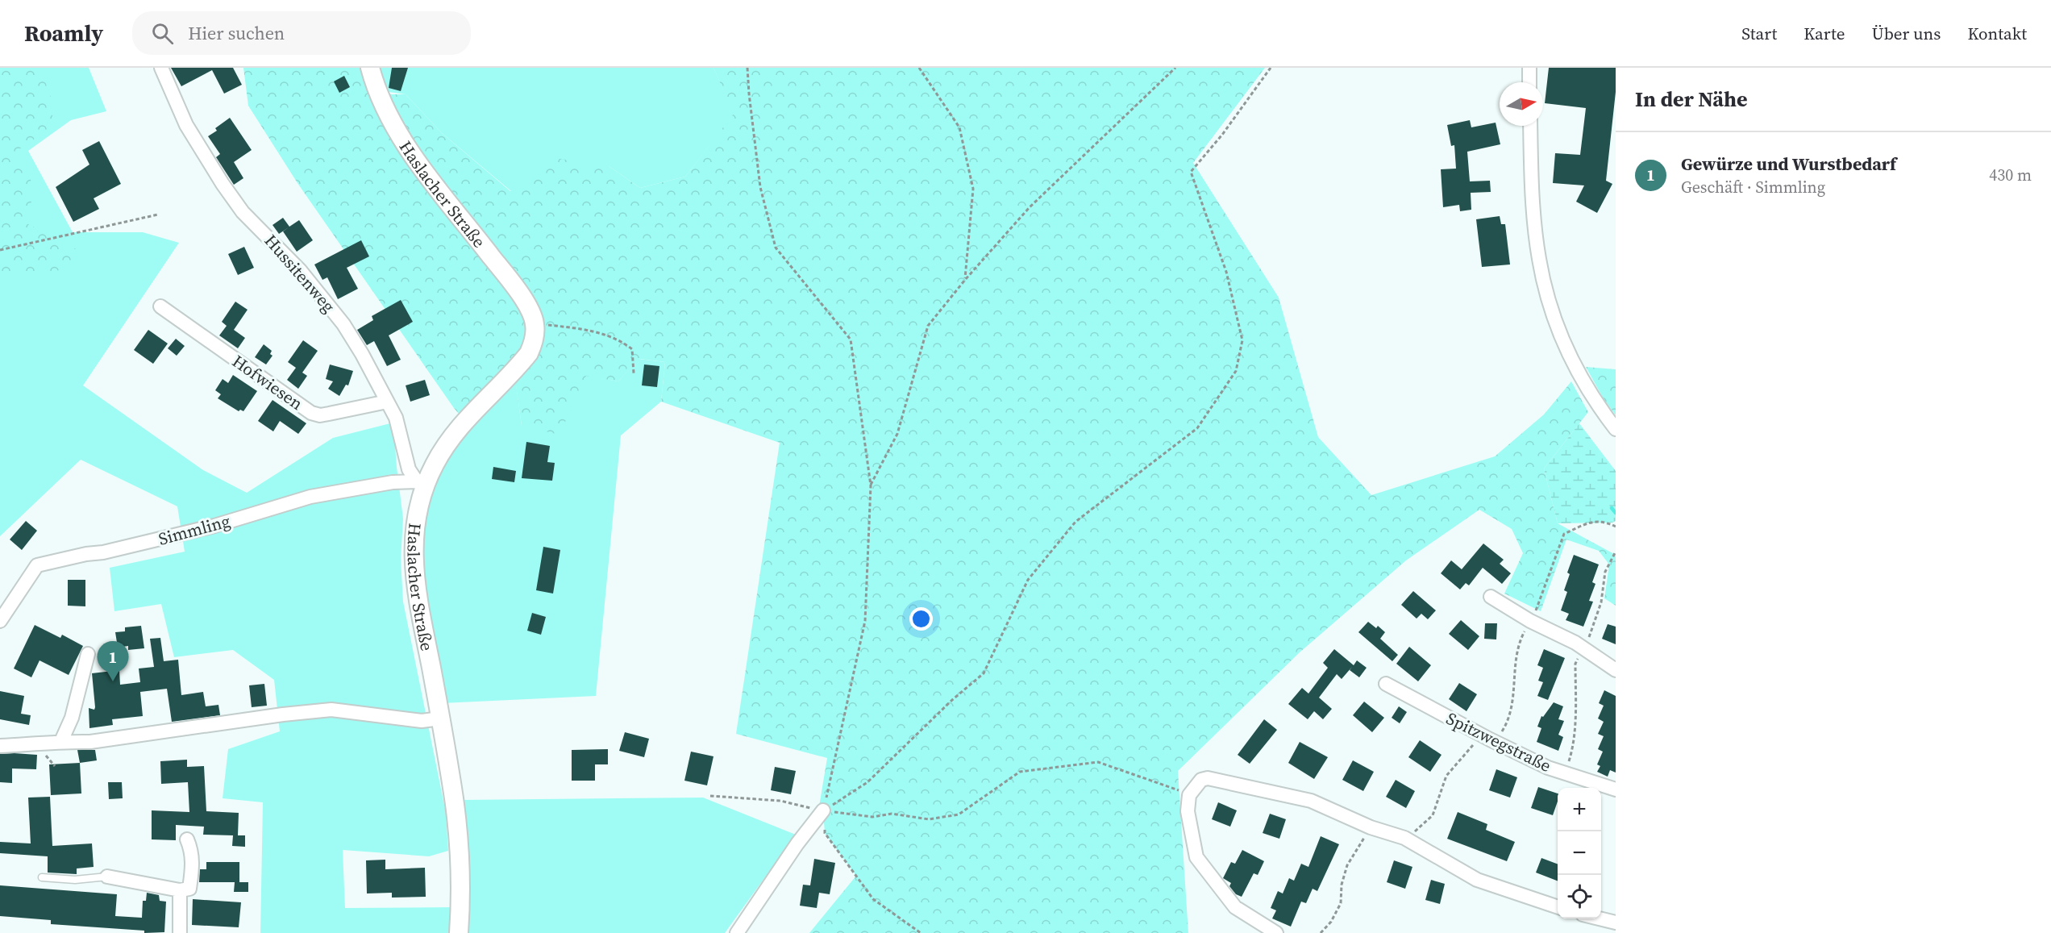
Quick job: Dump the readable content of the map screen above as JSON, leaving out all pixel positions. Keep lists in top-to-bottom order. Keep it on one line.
{"streets":{"street":["Haslacher Straße","Hussitenweg","Hofwiesen","Simmling","Spitzwegstraße"]},"crossings":[["Haslacher Straße","Hussitenweg"],["Haslacher Straße","Simmling"],["Hussitenweg","Hofwiesen"],["Hussitenweg","Simmling"]],"north":"right","page":{"header":"Roamly","search":"Hier suchen","nav":["Start","Karte","Über uns","Kontakt"],"heading":"In der Nähe","list":[{"mark":"1","name":"Gewürze und Wurstbedarf","note":"Geschäft · Simmling","value":"430 m"}],"pins":"1","map_buttons":["+","−"]}}
